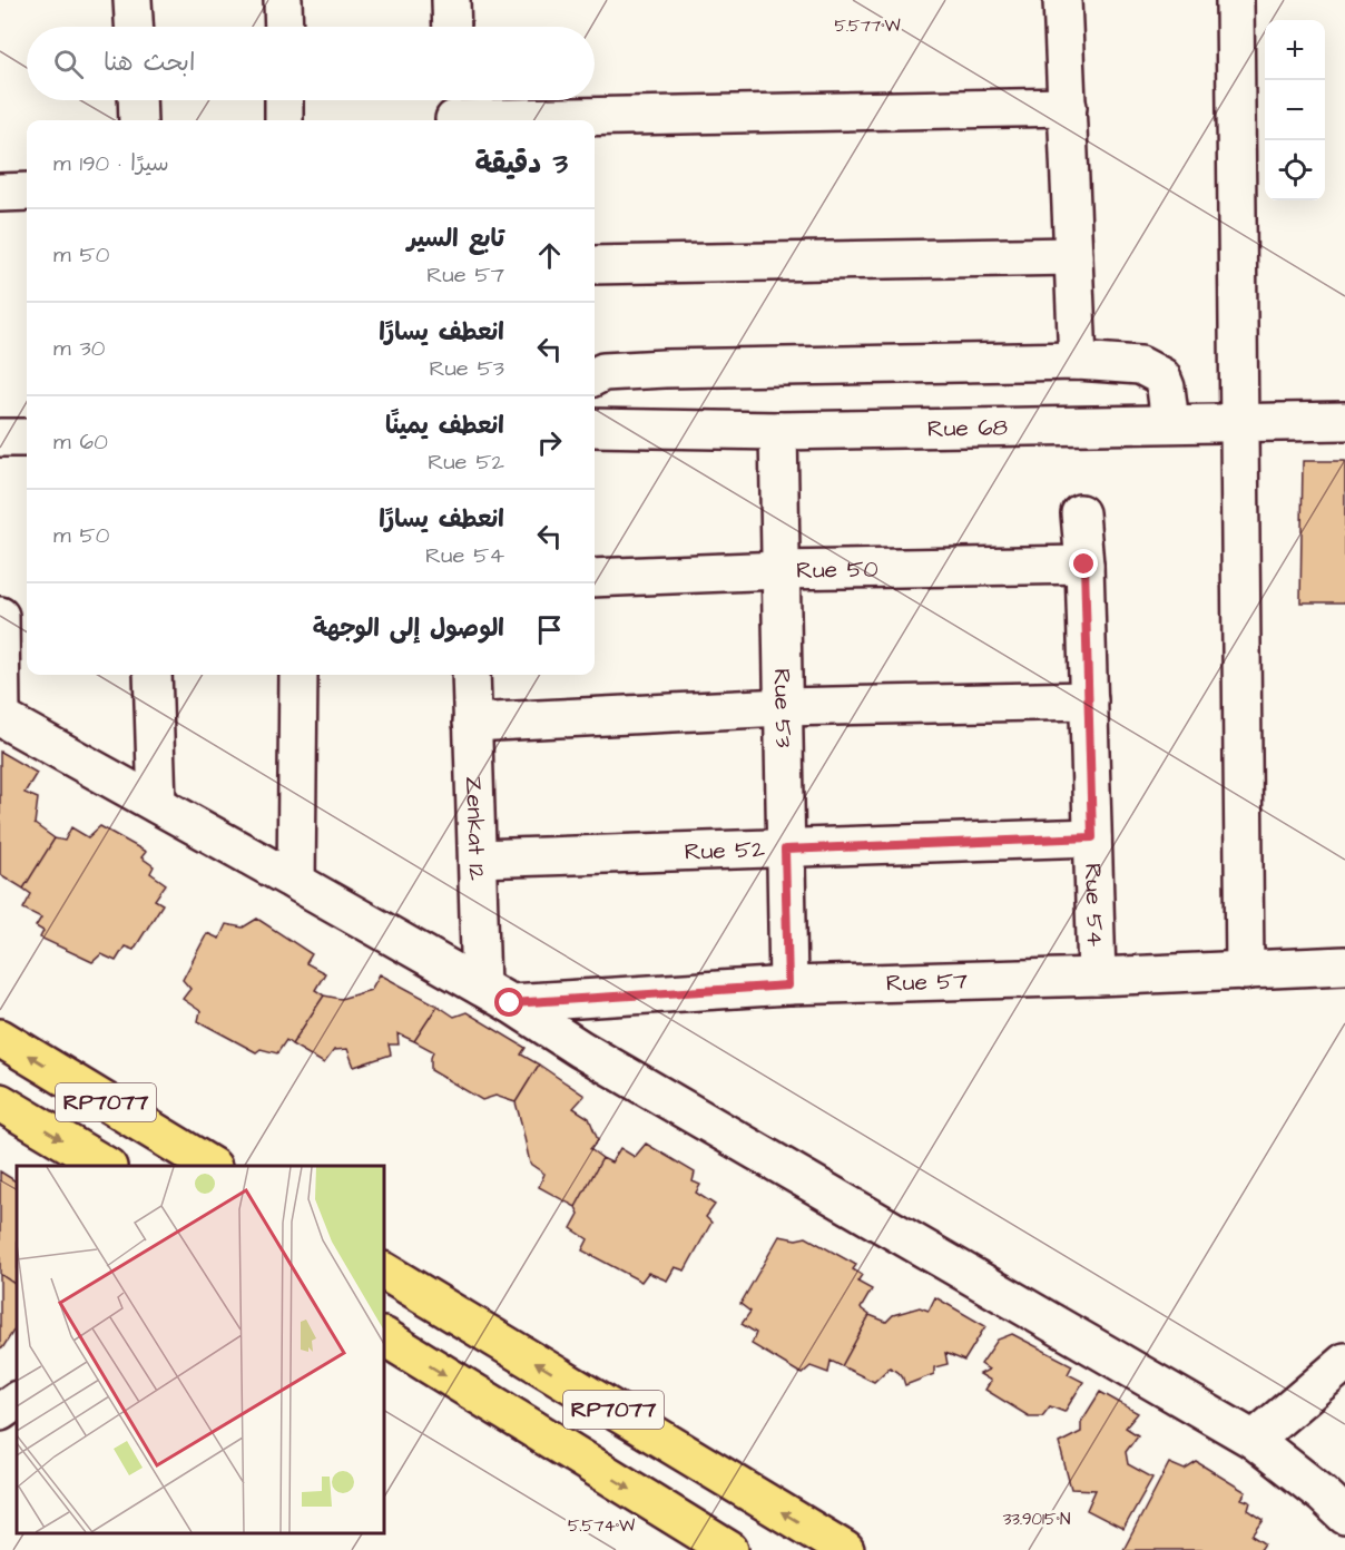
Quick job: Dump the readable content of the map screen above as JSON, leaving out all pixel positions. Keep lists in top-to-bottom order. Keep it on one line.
{"streets":{"main road":["RP7077"],"street":["Rue 68","Rue 50","Rue 53","Zenkat 12","Rue 52","Rue 54","Rue 57"]},"crossings":[["Rue 68","Rue 53"],["Rue 50","Rue 53"],["Rue 50","Rue 54"],["Rue 53","Rue 52"],["Rue 53","Rue 57"],["Zenkat 12","Rue 52"],["Zenkat 12","Rue 57"],["Rue 52","Rue 54"],["Rue 54","Rue 57"]],"page":{"map_buttons":["+","−"],"search":"ابحث هنا","heading":["3 دقيقة","سيرًا · 190 m"],"list":[["تابع السير","Rue 57","50 m"],["انعطف يسارًا","Rue 53","30 m"],["انعطف يمينًا","Rue 52","60 m"],["انعطف يسارًا","Rue 54","50 m"],"الوصول إلى الوجهة"]},"coordinates":["5.577°W","33.9015°N","5.574°W"]}
